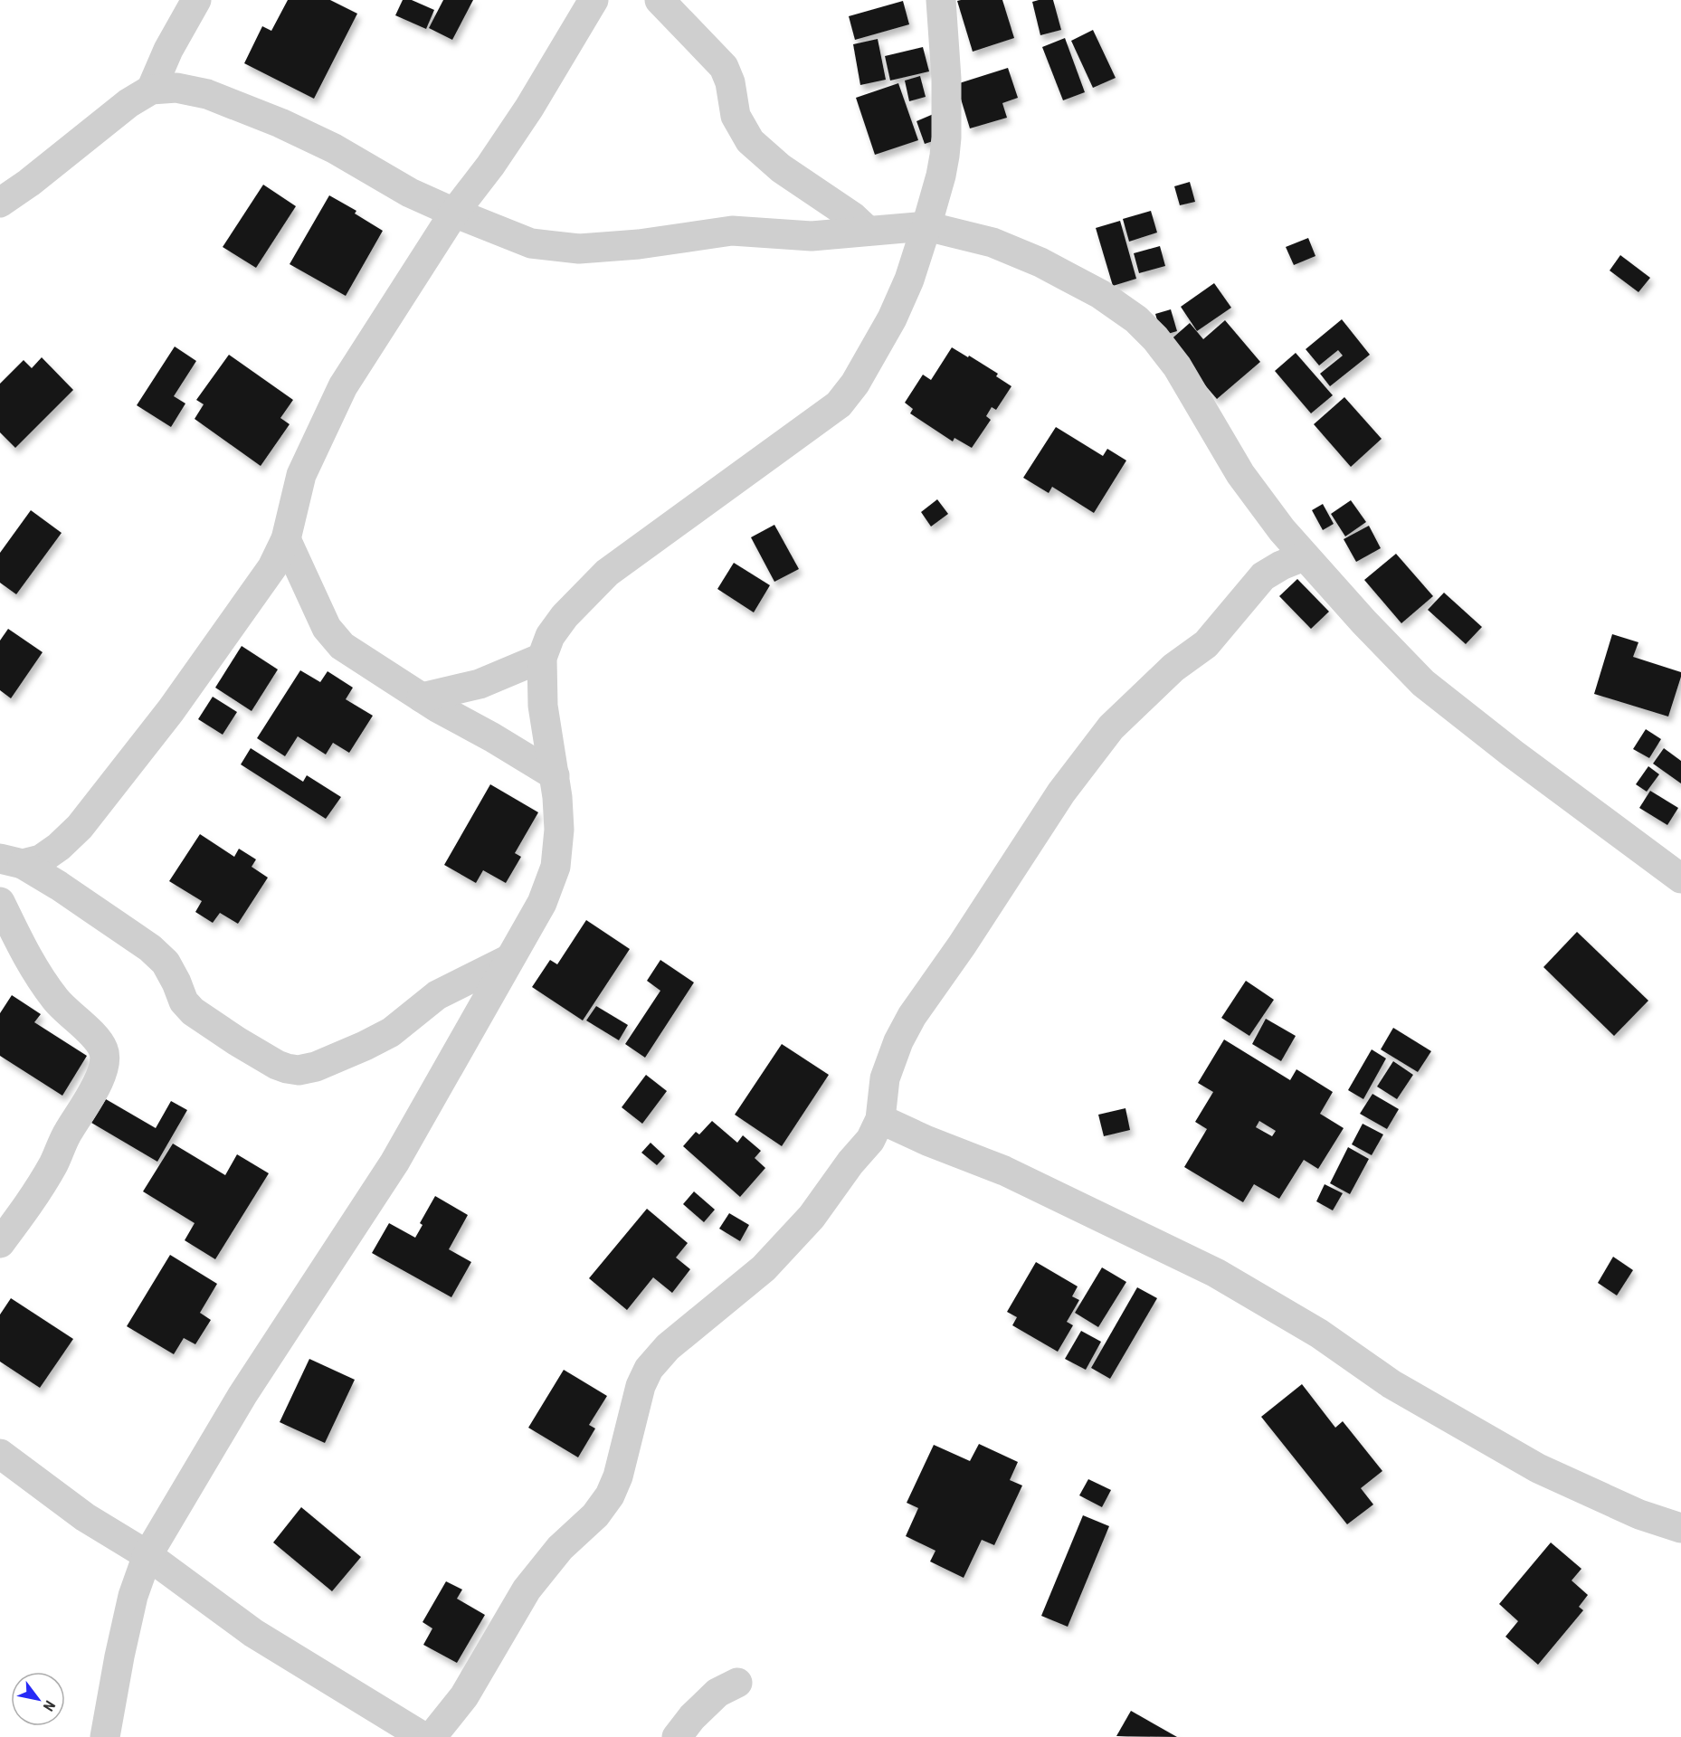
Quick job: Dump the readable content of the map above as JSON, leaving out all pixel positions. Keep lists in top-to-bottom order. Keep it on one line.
{"north":"bottom right"}
